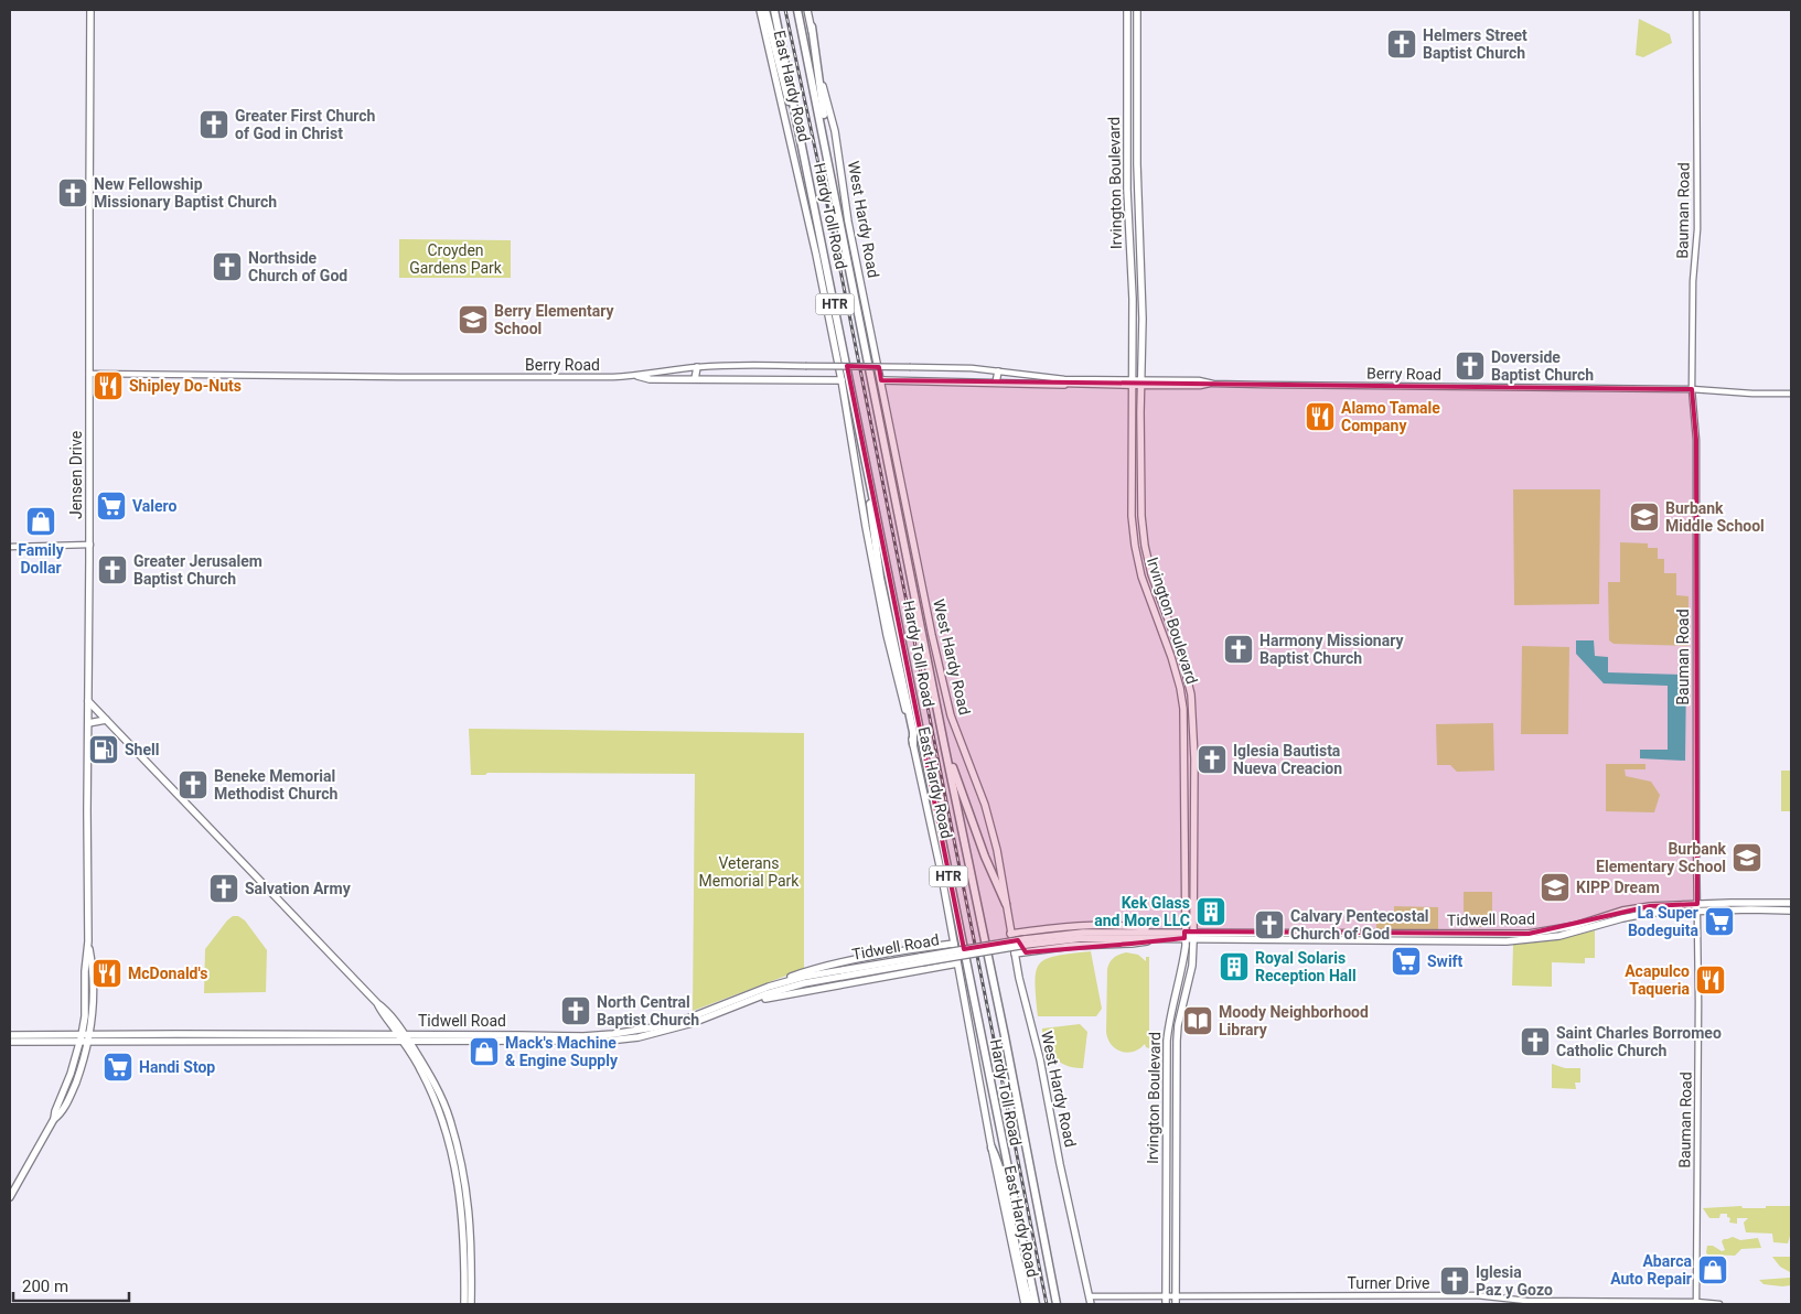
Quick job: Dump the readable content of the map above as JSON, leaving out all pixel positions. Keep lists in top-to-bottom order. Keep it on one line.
{"streets":{"highway":["Hardy Toll Road","HTR"],"main road":["East Hardy Road","Irvington Boulevard","West Hardy Road","Jensen Drive","Tidwell Road"],"street":["Bauman Road","Berry Road","Turner Drive"]},"crossings":[["Irvington Boulevard","Berry Road"],["Irvington Boulevard","Tidwell Road"],["Irvington Boulevard","Turner Drive"],["Bauman Road","Berry Road"],["Bauman Road","Tidwell Road"],["Bauman Road","Turner Drive"],["West Hardy Road","Turner Drive"],["Berry Road","Jensen Drive"],["Jensen Drive","Tidwell Road"]],"parks":["Croyden Gardens Park","Veterans Memorial Park"],"places":{"church":["Helmers Street Baptist Church","Greater First Church of God in Christ","New Fellowship Missionary Baptist Church","Northside Church of God","Doverside Baptist Church","Greater Jerusalem Baptist Church","Harmony Missionary Baptist Church","Iglesia Bautista Nueva Creacion","Beneke Memorial Methodist Church","Salvation Army","Calvary Pentecostal Church of God","North Central Baptist Church","Saint Charles Borromeo Catholic Church","Iglesia Paz y Gozo"],"school or university":["Berry Elementary School","Burbank Middle School","Burbank Elementary School","KIPP Dream"],"restaurant":["Shipley Do-Nuts","Alamo Tamale Company","McDonald's","Acapulco Taqueria"],"supermarket":["Valero","La Super Bodeguita","Swift","Handi Stop"],"shop":["Family Dollar","Mack's Machine & Engine Supply","Abarca Auto Repair"],"fuel station":["Shell"],"building":["Kek Glass and More LLC","Royal Solaris Reception Hall"],"library":["Moody Neighborhood Library"]},"scale_bar":"200 m"}
